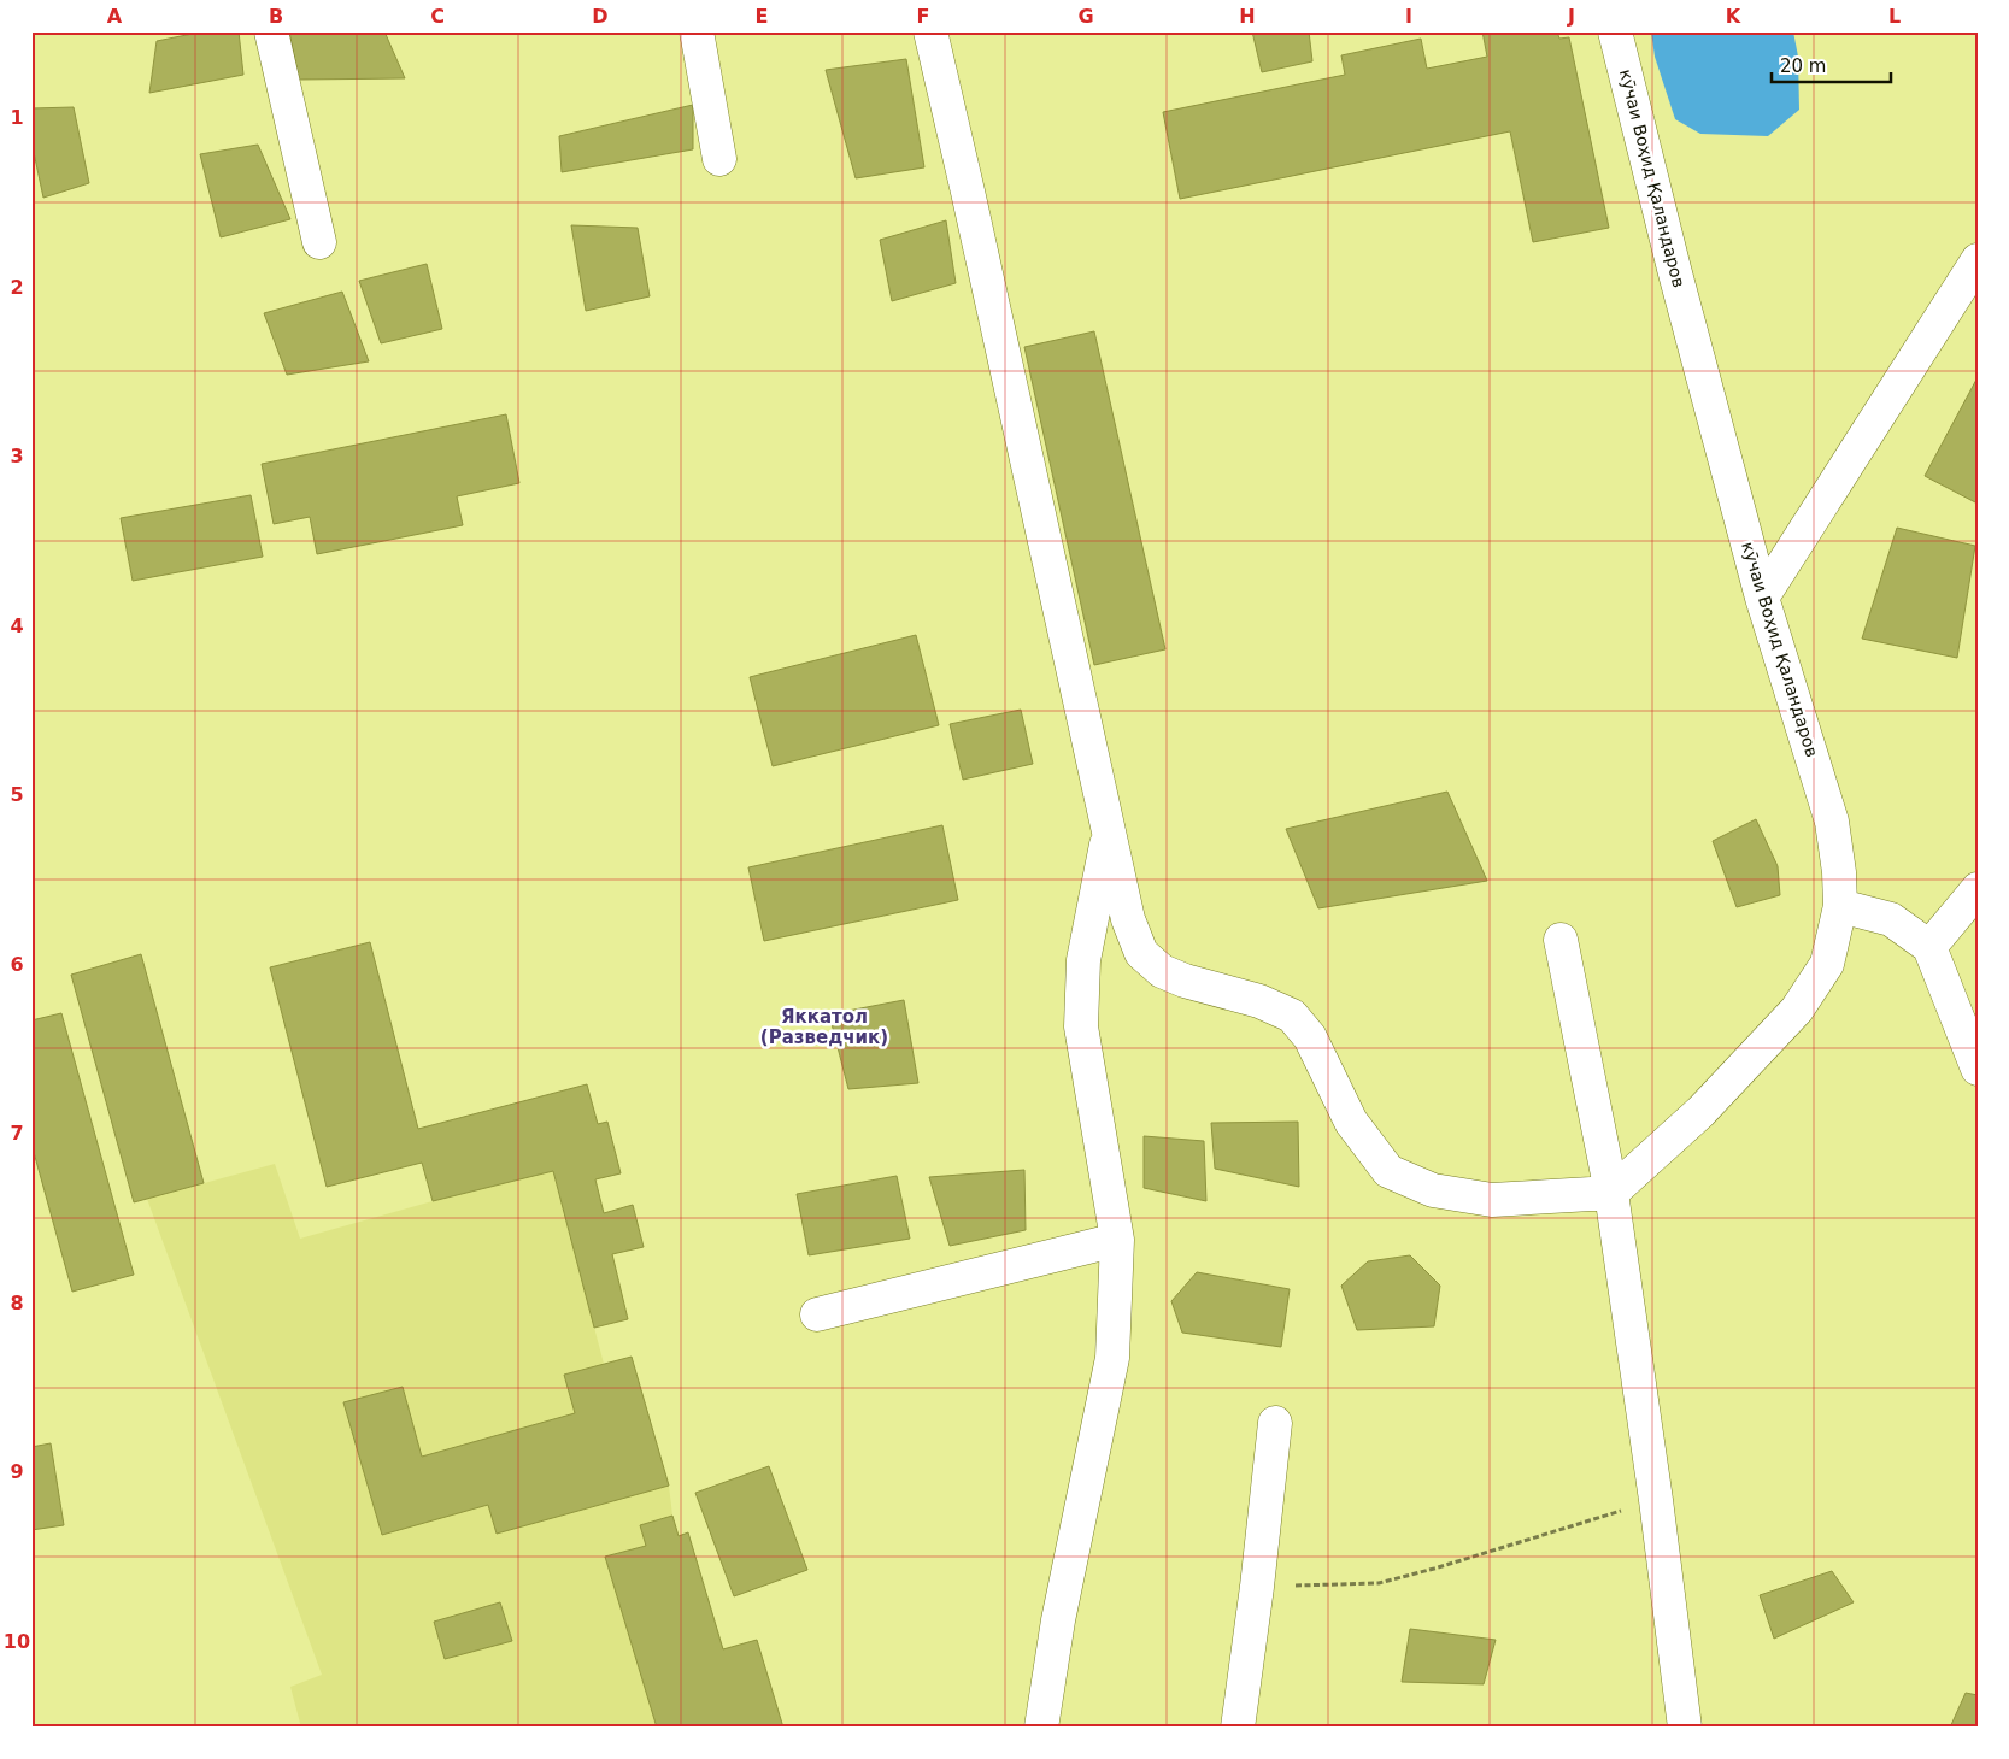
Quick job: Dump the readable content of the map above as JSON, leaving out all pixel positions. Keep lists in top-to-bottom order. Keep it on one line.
{"streets":{"street":["кӯчаи Воҳид Қаландаров"]},"districts":["Яккатол (Разведчик)"],"scale_bar":"20 m","grid":{"columns":["A","B","C","D","E","F","G","H","I","J","K","L"],"rows":["1","2","3","4","5","6","7","8","9","10"]}}
